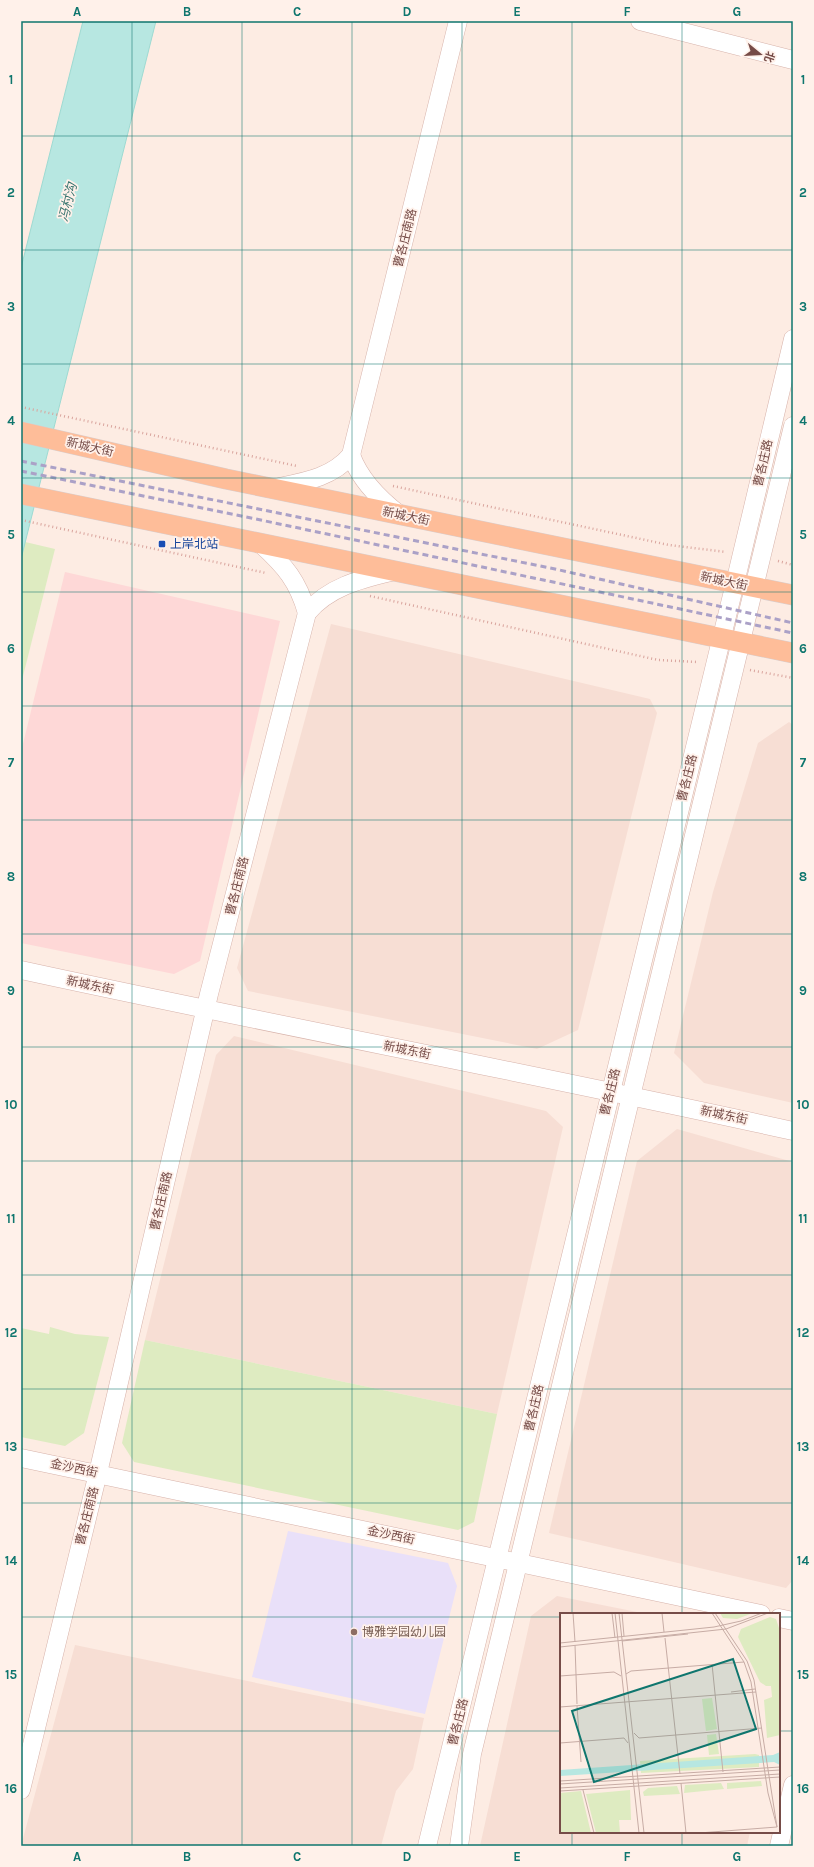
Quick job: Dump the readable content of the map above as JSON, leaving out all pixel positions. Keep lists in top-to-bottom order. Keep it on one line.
{"streets":{"main road":["新城大街"],"street":["曹各庄南路","曹各庄路","新城东街","金沙西街"]},"crossings":[["曹各庄南路","新城东街"],["曹各庄南路","金沙西街"],["新城大街","曹各庄路"],["曹各庄路","新城东街"],["曹各庄路","金沙西街"]],"water":["冯村沟"],"places":{"transit":["上岸北站"],"other":["博雅学园幼儿园"]},"north":"right","grid":{"columns":["A","B","C","D","E","F","G"],"rows":["1","2","3","4","5","6","7","8","9","10","11","12","13","14","15","16"]}}
